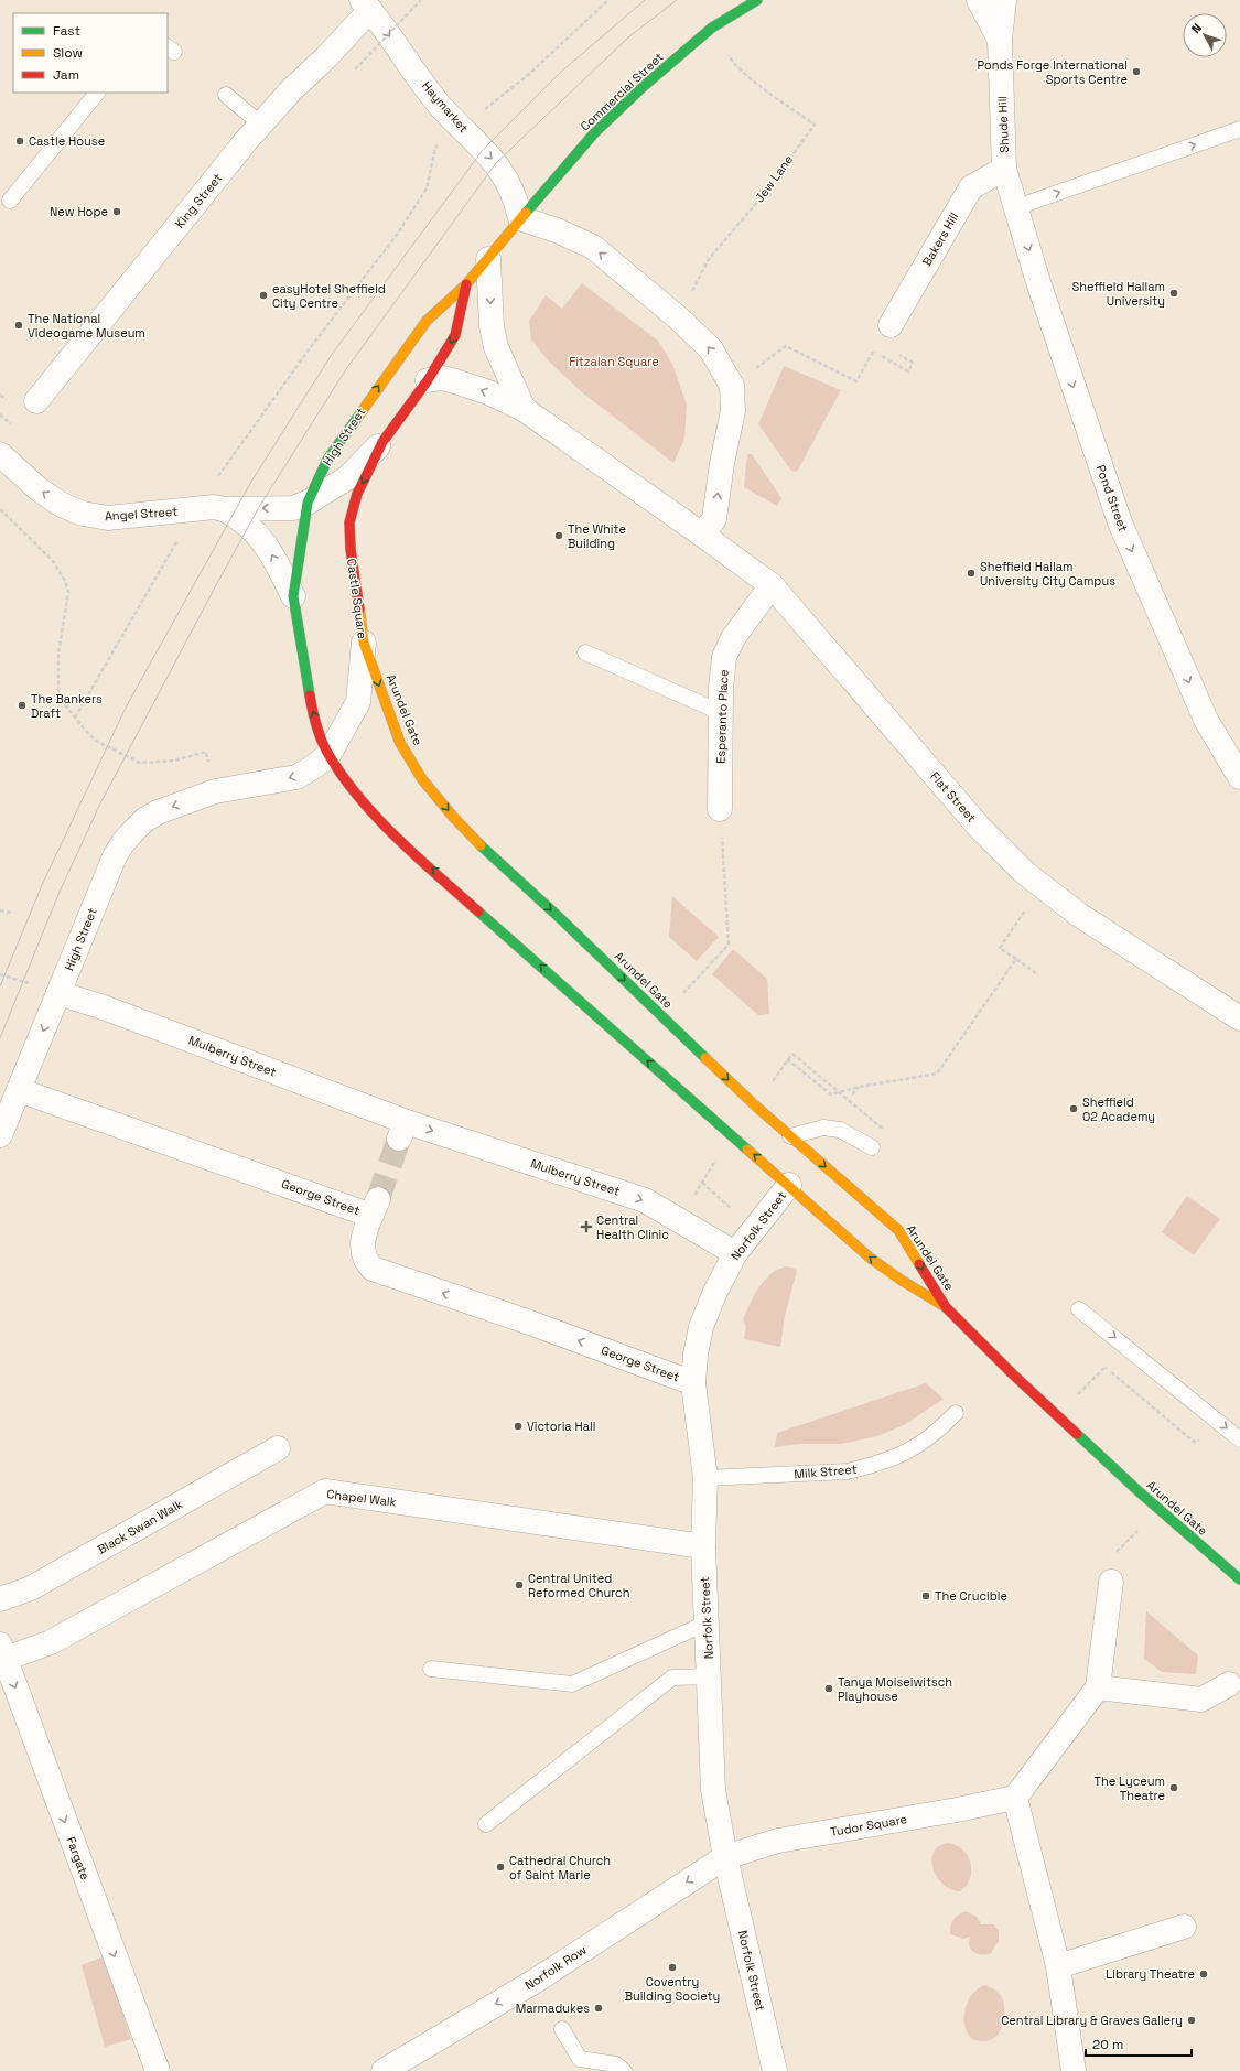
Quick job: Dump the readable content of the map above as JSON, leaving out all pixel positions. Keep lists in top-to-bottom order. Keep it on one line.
{"streets":{"street":["Commercial Street","Haymarket","Shude Hill","King Street","Bakers Hill","High Street","Pond Street","Angel Street","Castle Square","Arundel Gate","Esperanto Place","Flat Street","Mulberry Street","George Street","Norfolk Street","Chapel Walk","Black Swan Walk","Tudor Square","Fargate","Norfolk Row"],"lane":["Milk Street"],"path":["Jew Lane"]},"crossings":[["Commercial Street","Haymarket"],["Commercial Street","High Street"],["Haymarket","King Street"],["Haymarket","High Street"],["Shude Hill","Bakers Hill"],["Shude Hill","Pond Street"],["High Street","Castle Square"],["High Street","Mulberry Street"],["High Street","George Street"],["Castle Square","Arundel Gate"],["Arundel Gate","Norfolk Street"],["Esperanto Place","Flat Street"],["Mulberry Street","Norfolk Street"],["George Street","Norfolk Street"],["Norfolk Street","Milk Street"],["Norfolk Street","Chapel Walk"],["Norfolk Street","Tudor Square"],["Norfolk Street","Norfolk Row"],["Chapel Walk","Fargate"],["Tudor Square","Norfolk Row"]],"one_way":["Haymarket","Pond Street","Angel Street","Castle Square","Mulberry Street","George Street","Fargate","Norfolk Row"],"parks":["Fitzalan Square"],"places":{"other":["Ponds Forge International Sports Centre","Castle House","New Hope","Sheffield Hallam University","easyHotel Sheffield City Centre","The National Videogame Museum","The White Building","Sheffield Hallam University City Campus","The Bankers Draft","Sheffield O2 Academy","Victoria Hall","Central United Reformed Church","The Crucible","Tanya Moiseiwitsch Playhouse","The Lyceum Theatre","Cathedral Church of Saint Marie","Coventry Building Society","Library Theatre","Marmadukes","Central Library & Graves Gallery"],"health":["Central Health Clinic"]},"legend":["Fast","Slow","Jam"],"scale_bar":"20 m","north":"top left"}
